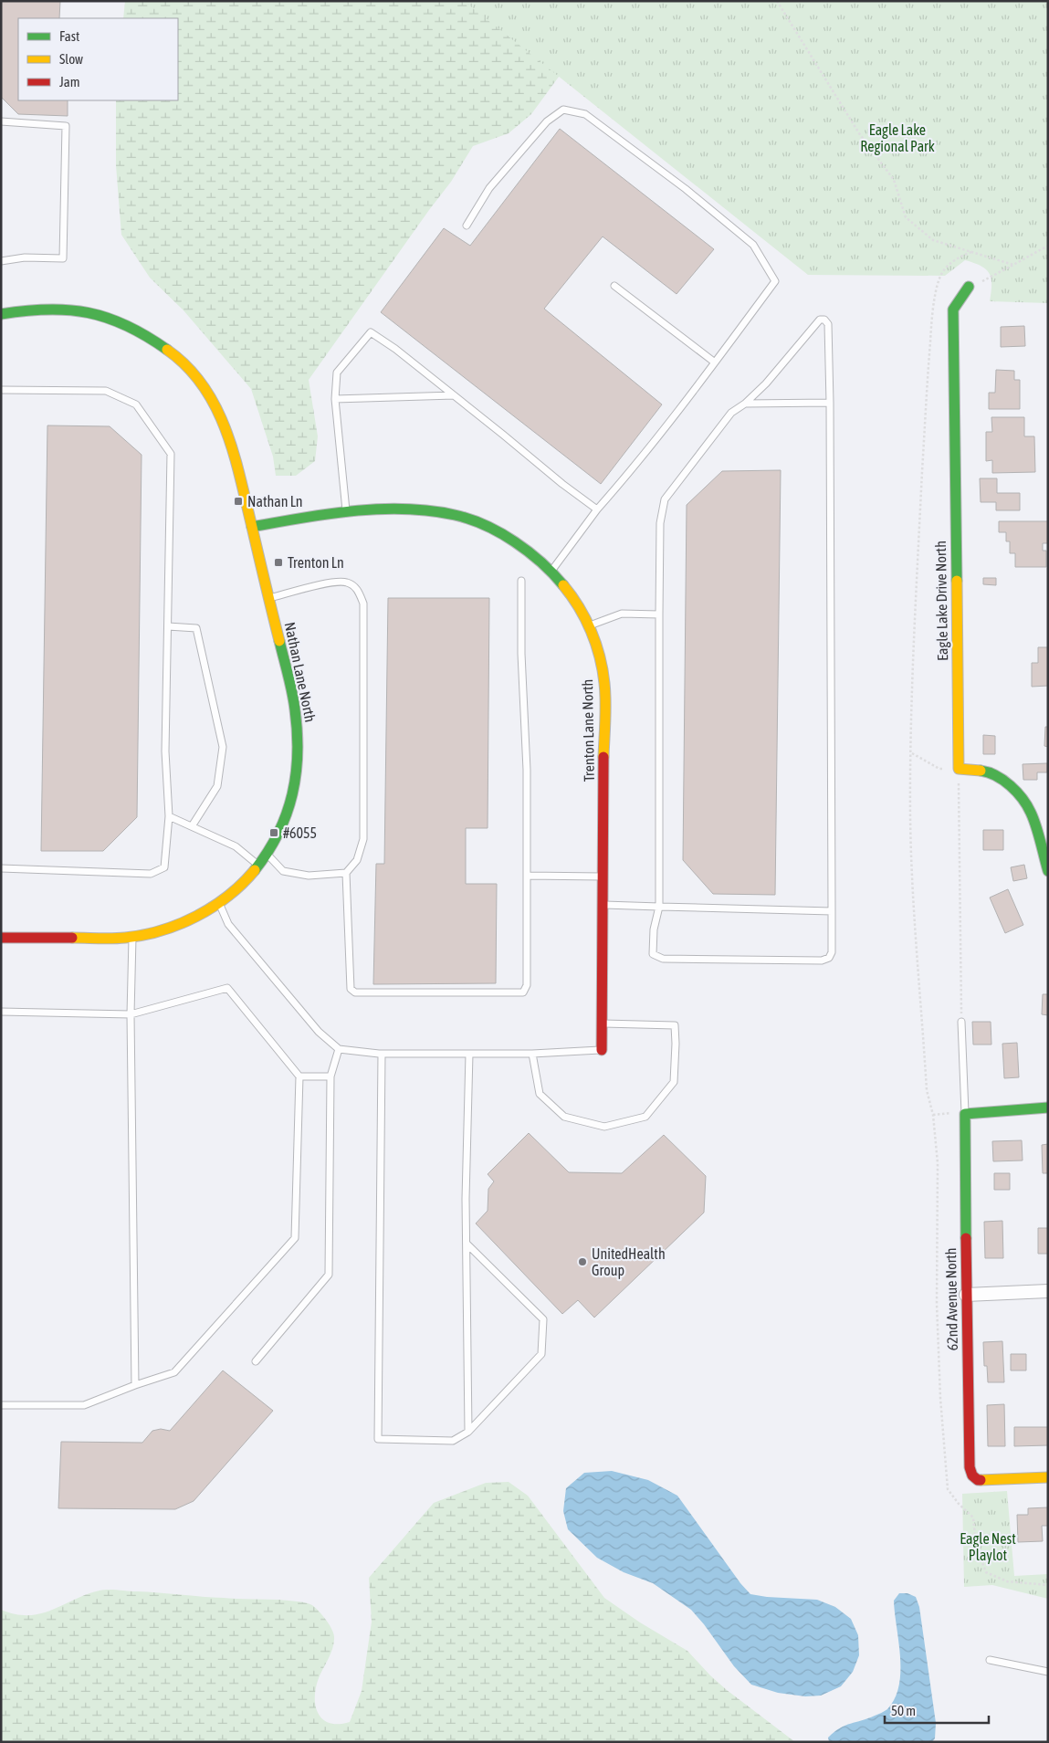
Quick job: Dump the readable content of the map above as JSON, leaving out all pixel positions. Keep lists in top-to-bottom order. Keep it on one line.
{"streets":{"street":["Eagle Lake Drive North","Nathan Lane North","Trenton Lane North","62nd Avenue North"]},"crossings":[["Nathan Lane North","Trenton Lane North"]],"parks":["Eagle Lake Regional Park","Eagle Nest Playlot"],"places":{"transit":["Nathan Ln","Trenton Ln","#6055"],"other":["UnitedHealth Group"]},"legend":["Fast","Slow","Jam"],"scale_bar":"50 m"}
